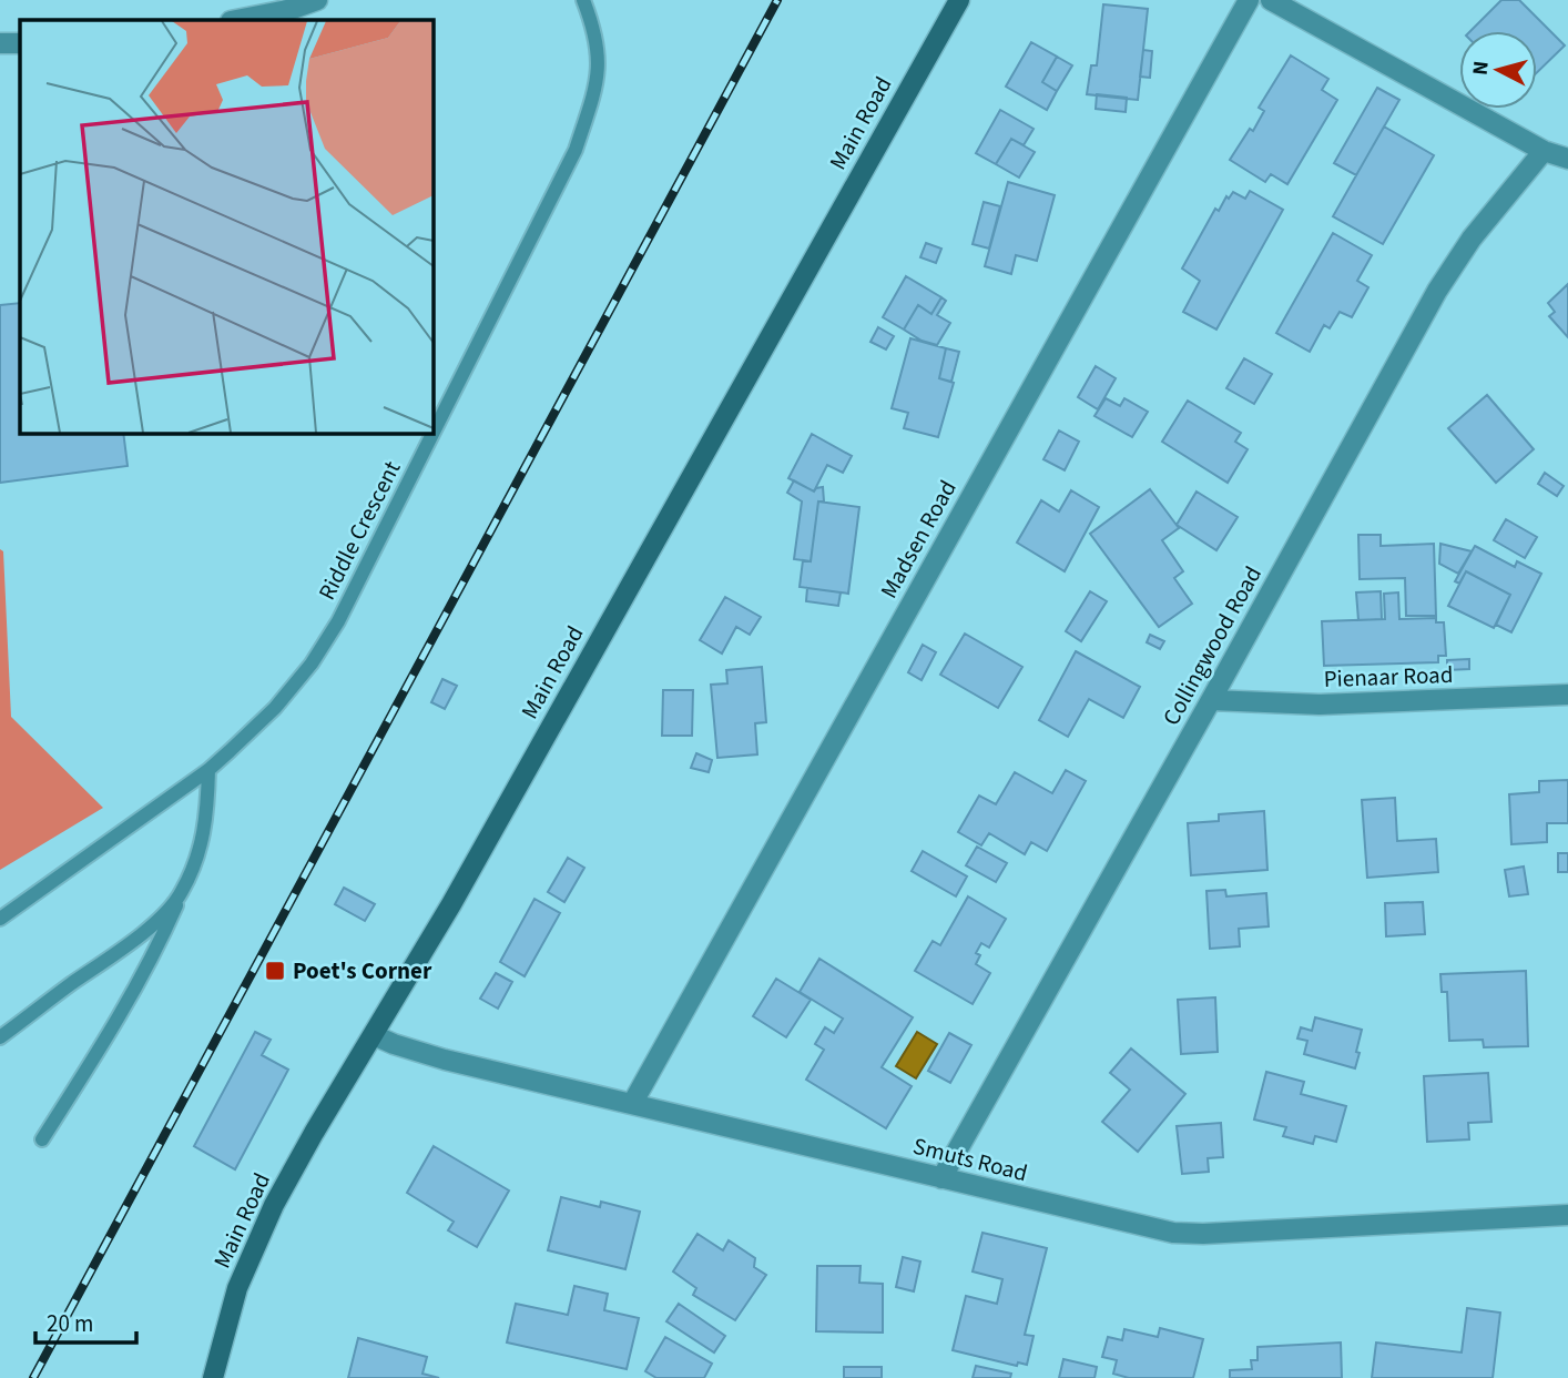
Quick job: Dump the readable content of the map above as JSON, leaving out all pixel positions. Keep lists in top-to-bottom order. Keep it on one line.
{"streets":{"main road":["Main Road"],"street":["Madsen Road","Collingwood Road","Pienaar Road","Smuts Road"],"lane":["Riddle Crescent"]},"crossings":[["Main Road","Smuts Road"],["Madsen Road","Smuts Road"],["Collingwood Road","Pienaar Road"],["Collingwood Road","Smuts Road"]],"places":{"transit":["Poet's Corner"]},"scale_bar":"20 m","north":"left"}
